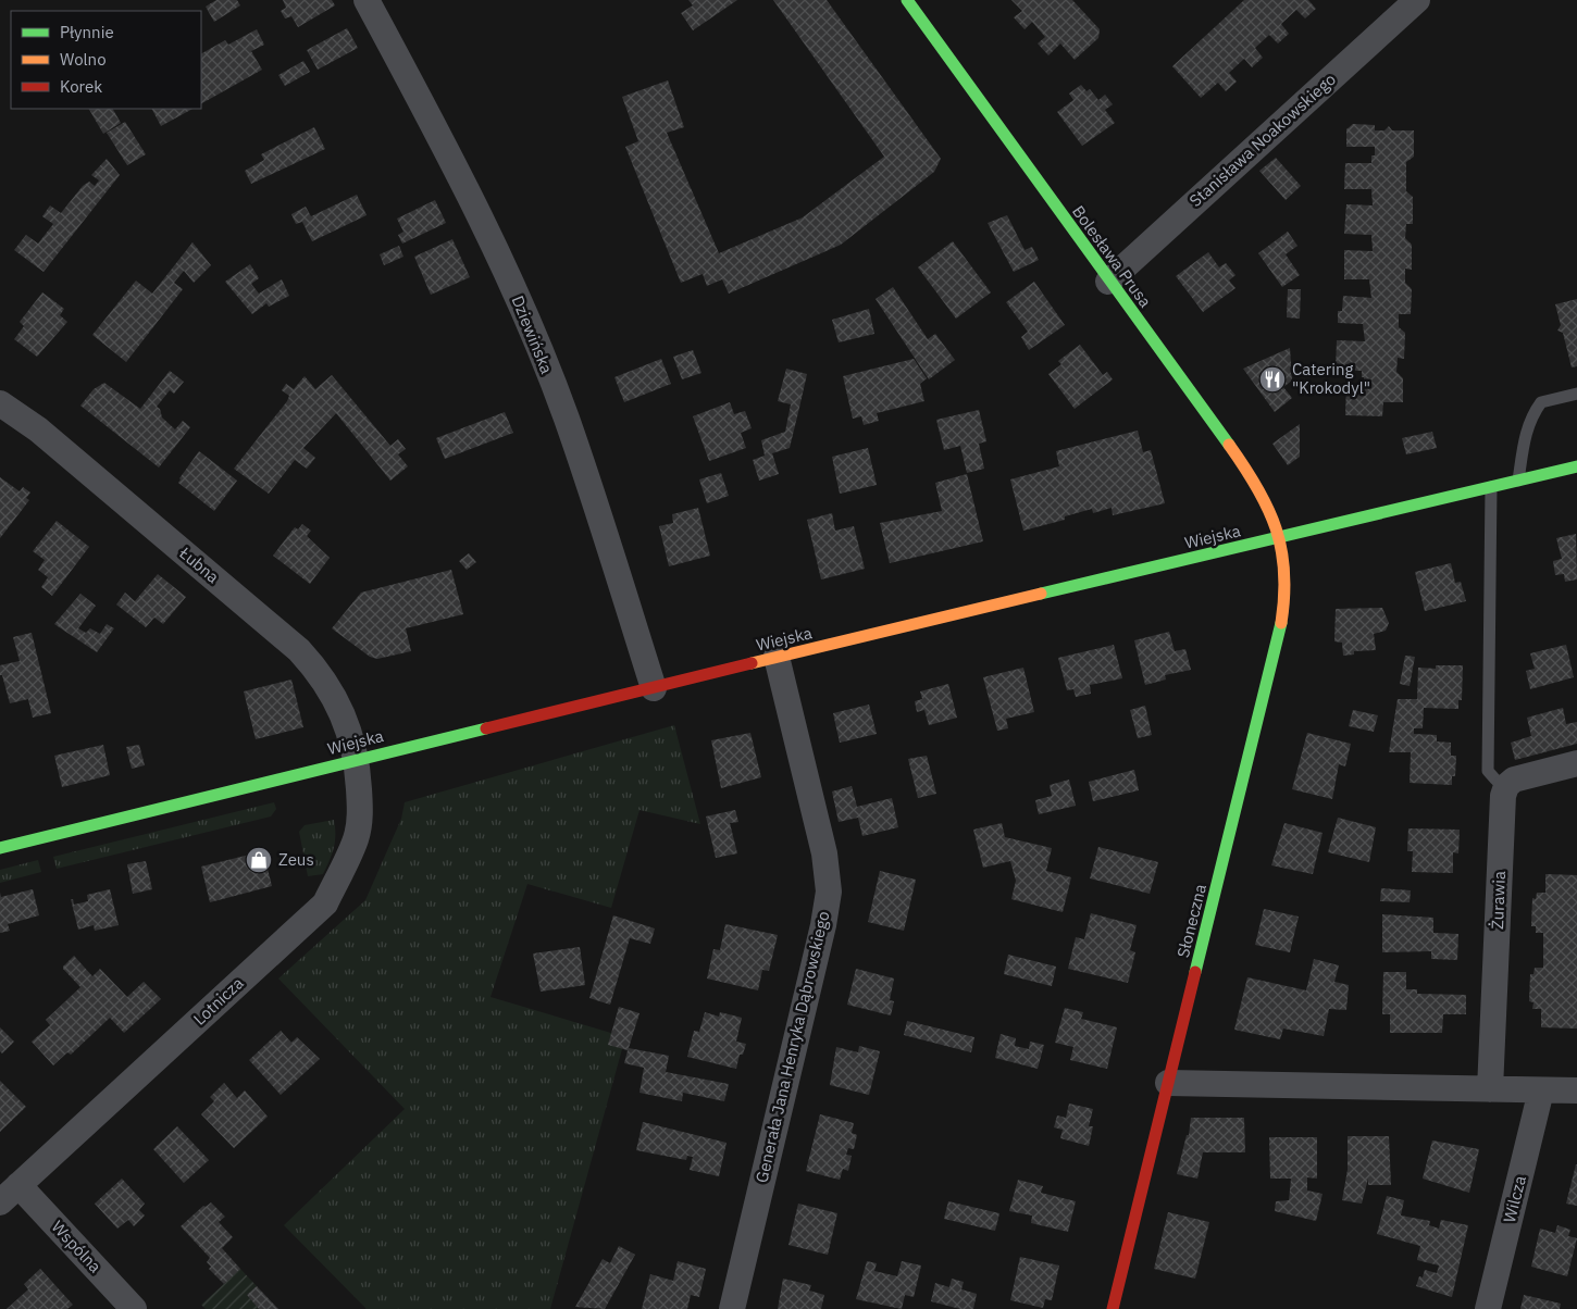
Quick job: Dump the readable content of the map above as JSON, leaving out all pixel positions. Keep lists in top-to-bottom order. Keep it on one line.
{"streets":{"street":["Stanisława Noakowskiego","Bolesława Prusa","Dziewińska","Wiejska","Łubna","Żurawia","Słoneczna","Lotnicza","Generała Jana Henryka Dąbrowskiego","Wilcza","Wspólna"]},"crossings":[["Stanisława Noakowskiego","Bolesława Prusa"],["Bolesława Prusa","Wiejska"],["Bolesława Prusa","Słoneczna"],["Dziewińska","Wiejska"],["Wiejska","Łubna"],["Wiejska","Słoneczna"],["Wiejska","Lotnicza"],["Wiejska","Generała Jana Henryka Dąbrowskiego"],["Łubna","Lotnicza"],["Lotnicza","Wspólna"]],"places":{"restaurant":["Catering \"Krokodyl\""],"shop":["Zeus"]},"legend":["Płynnie","Wolno","Korek"]}
